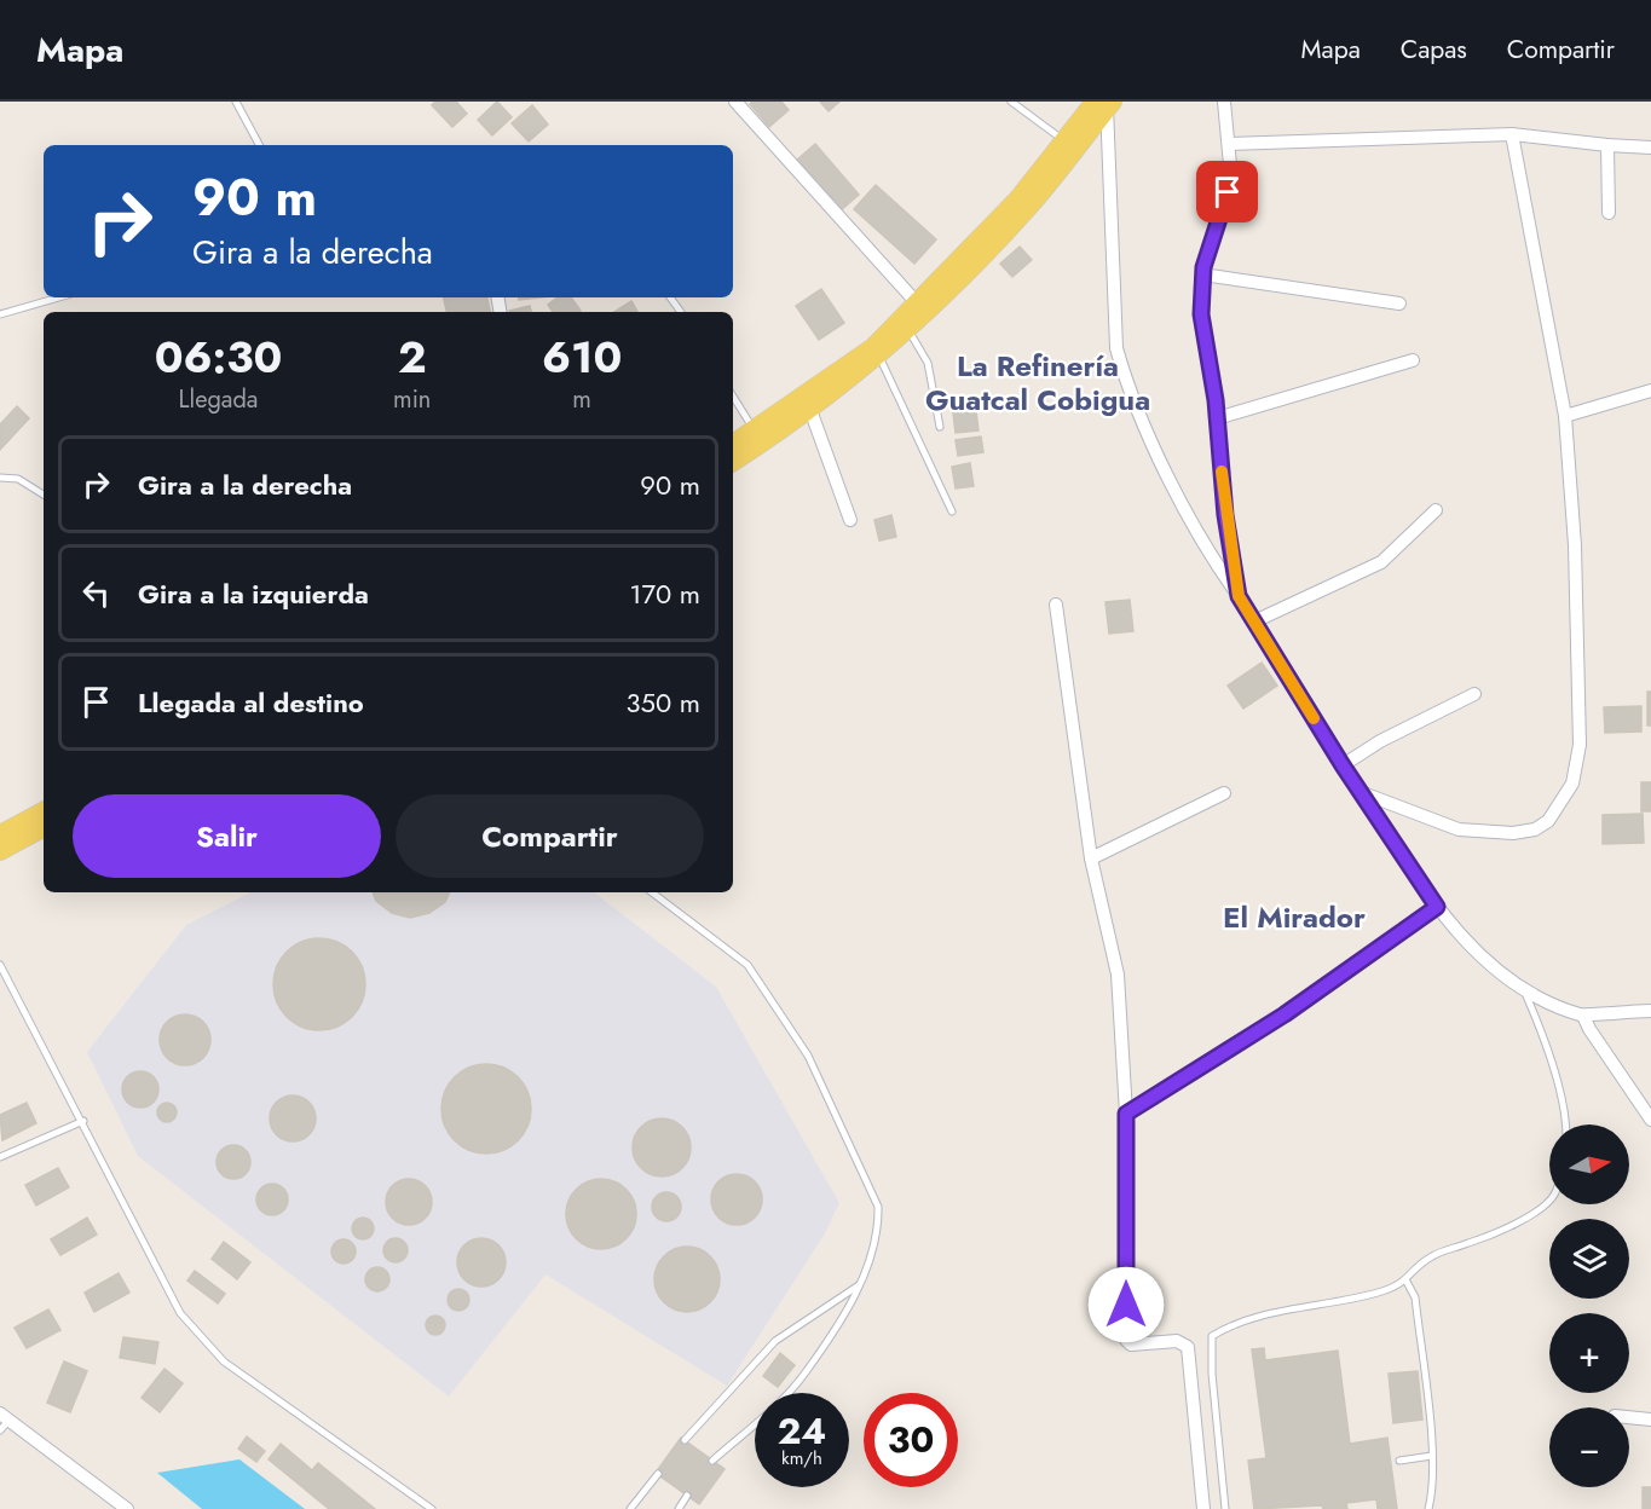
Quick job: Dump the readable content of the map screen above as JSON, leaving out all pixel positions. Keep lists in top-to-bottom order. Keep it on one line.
{"districts":["La Refinería Guatcal Cobigua","El Mirador"],"north":"right","page":{"header":"Mapa","nav":["Mapa","Capas","Compartir"],"turn":["90 m","Gira a la derecha"],"eta":["06:30","Llegada","2","min","610","m"],"list":[{"name":"Gira a la derecha","value":"90 m"},{"name":"Gira a la izquierda","value":"170 m"},{"name":"Llegada al destino","value":"350 m"}],"buttons":["Salir","Compartir"],"map_buttons":["+","−"],"speed":"24 km/h","limit":"30"}}
